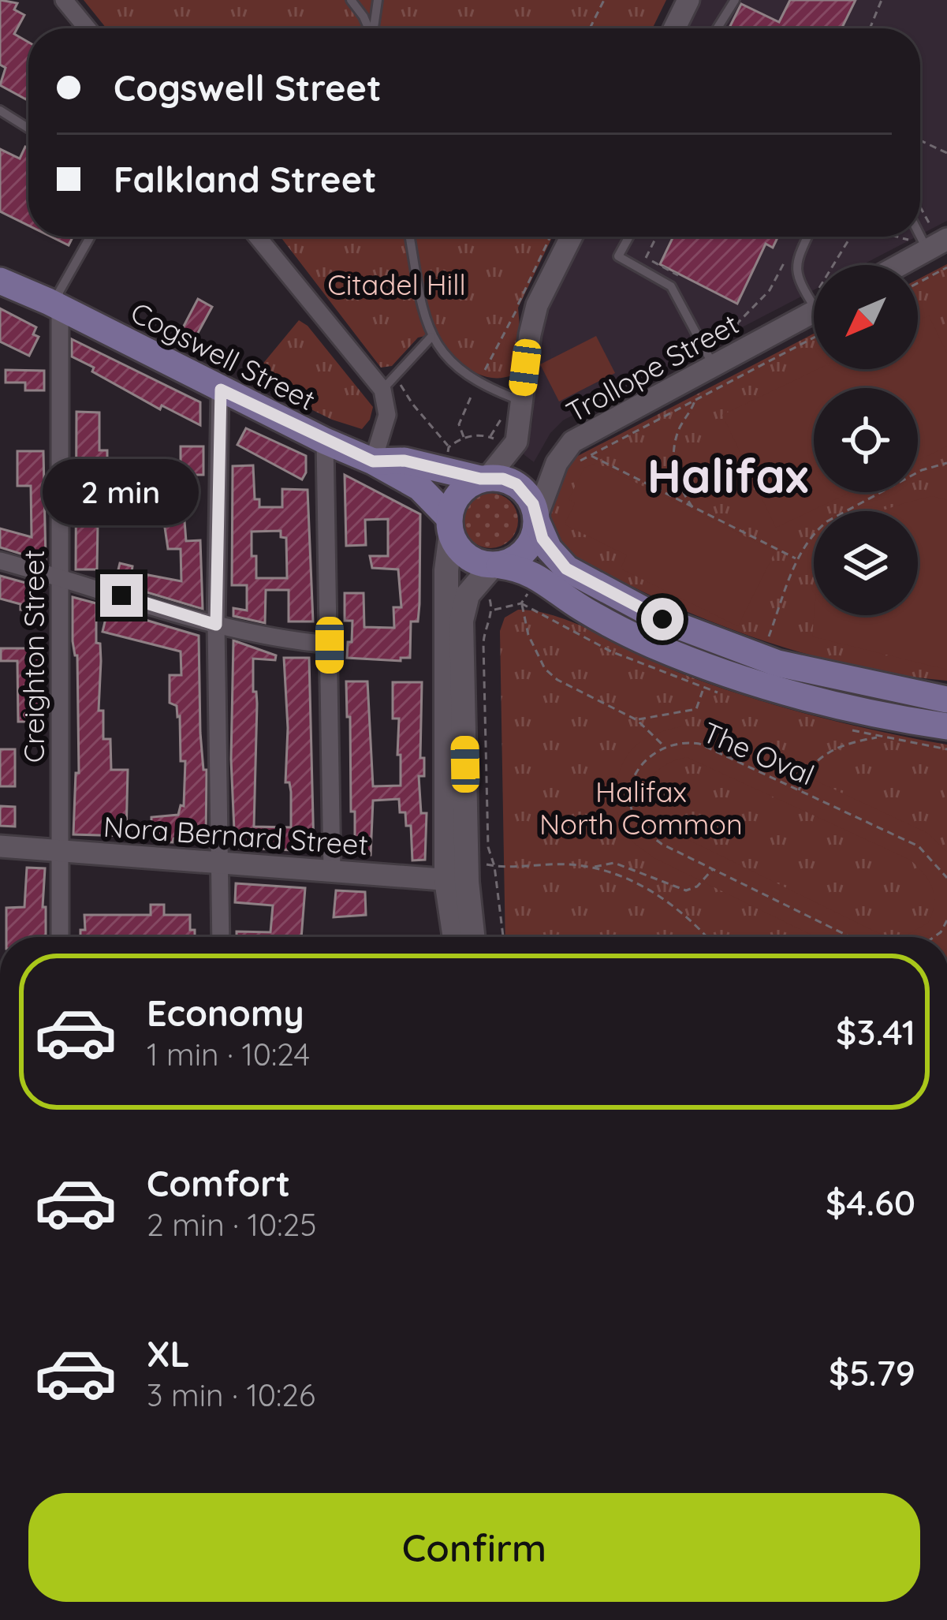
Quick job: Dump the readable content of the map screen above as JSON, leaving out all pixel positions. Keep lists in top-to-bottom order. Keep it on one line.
{"streets":{"main road":["Cogswell Street"],"street":["Trollope Street","Creighton Street","Nora Bernard Street"],"path":["The Oval"]},"crossings":[["Cogswell Street","Trollope Street"],["Cogswell Street","Creighton Street"],["Creighton Street","Nora Bernard Street"]],"districts":["Halifax"],"parks":["Citadel Hill","Halifax North Common"],"north":"bottom left","page":{"banner":["Cogswell Street","Falkland Street"],"bubble":"2 min","list":[{"name":"Economy","note":"1 min · 10:24","value":"$3.41"},{"name":"Comfort","note":"2 min · 10:25","value":"$4.60"},{"name":"XL","note":"3 min · 10:26","value":"$5.79"}],"buttons":"Confirm"}}
